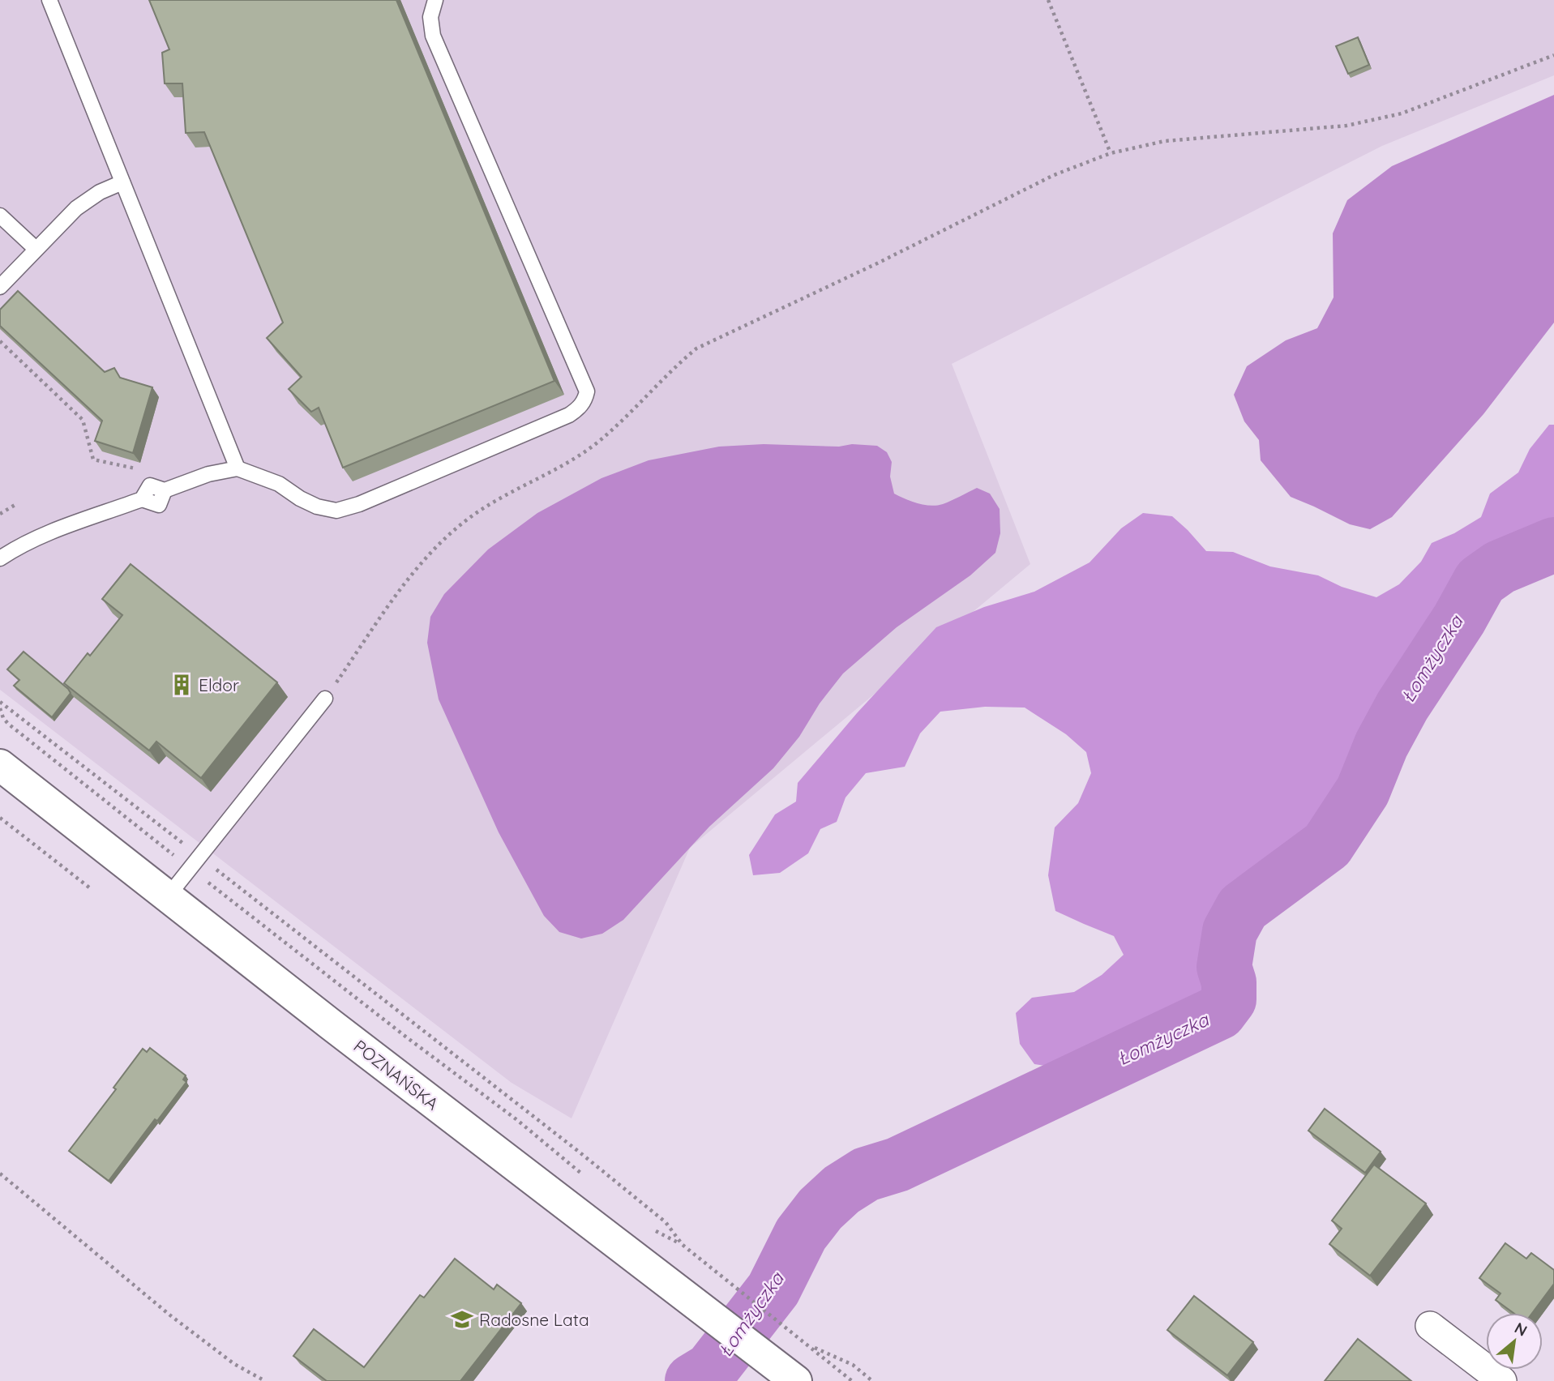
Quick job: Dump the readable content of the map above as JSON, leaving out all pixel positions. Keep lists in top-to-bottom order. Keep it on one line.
{"streets":{"main road":["POZNAŃSKA"]},"water":["Łomżyczka"],"places":{"building":["Eldor"],"school or university":["Radosne Lata"]},"north":"top right"}
